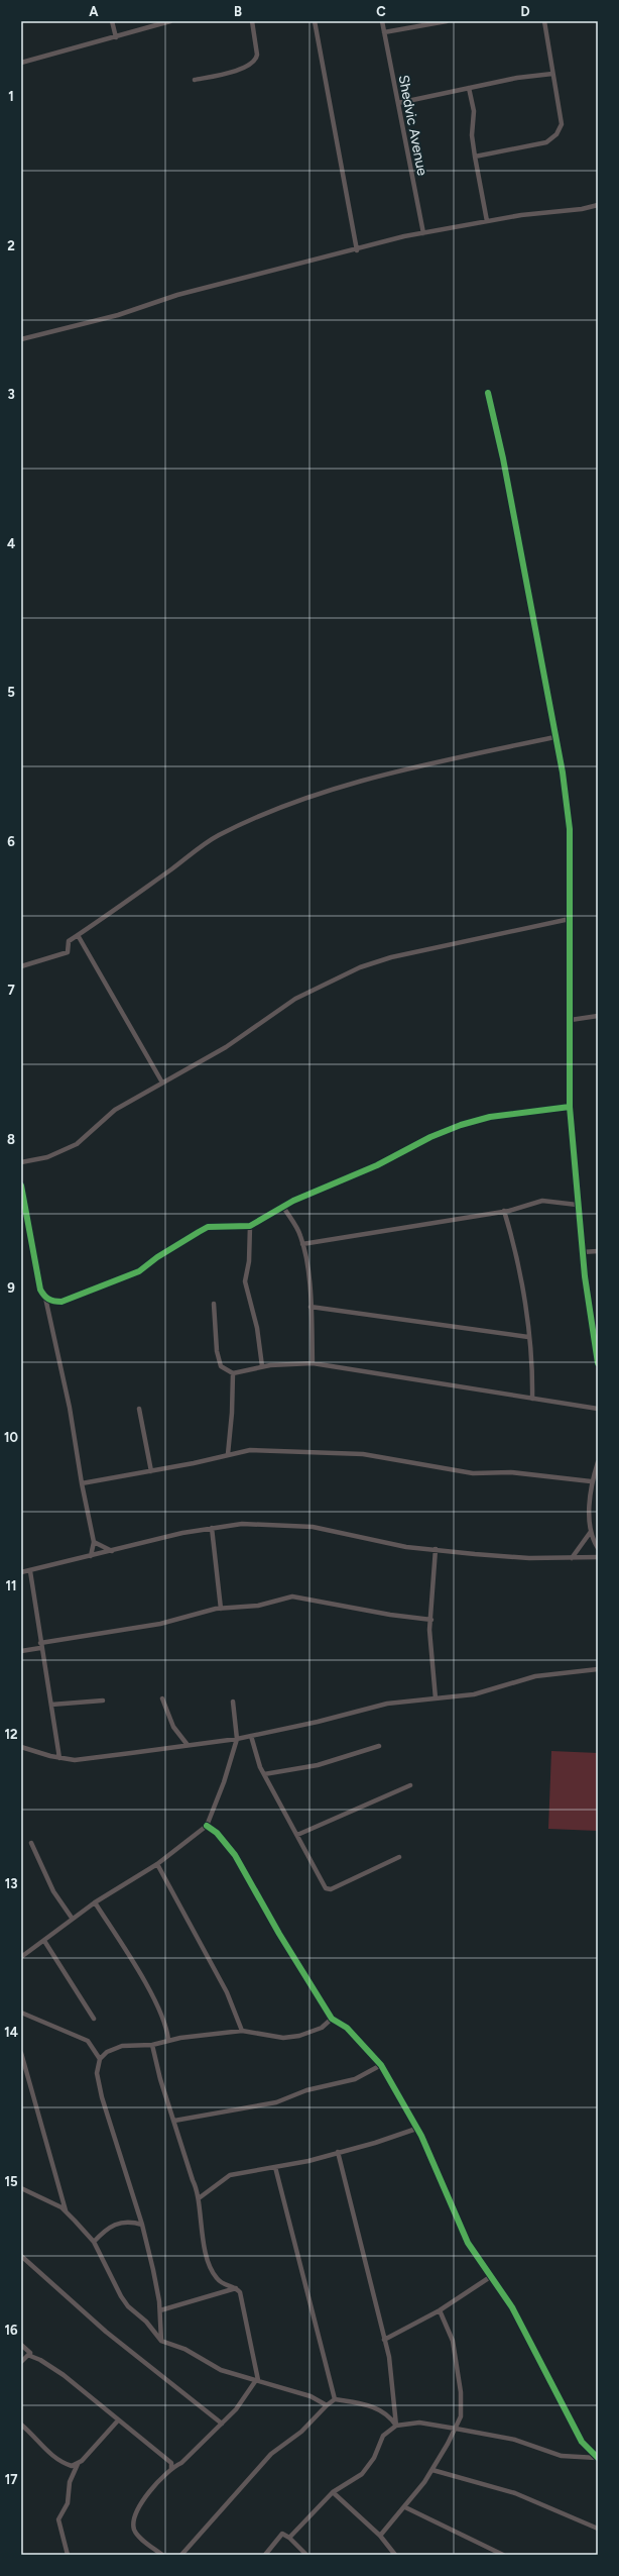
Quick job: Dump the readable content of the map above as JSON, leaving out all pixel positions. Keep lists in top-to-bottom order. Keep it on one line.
{"streets":{"street":["Shedvic Avenue"]},"grid":{"columns":["A","B","C","D"],"rows":["1","2","3","4","5","6","7","8","9","10","11","12","13","14","15","16","17"]}}
